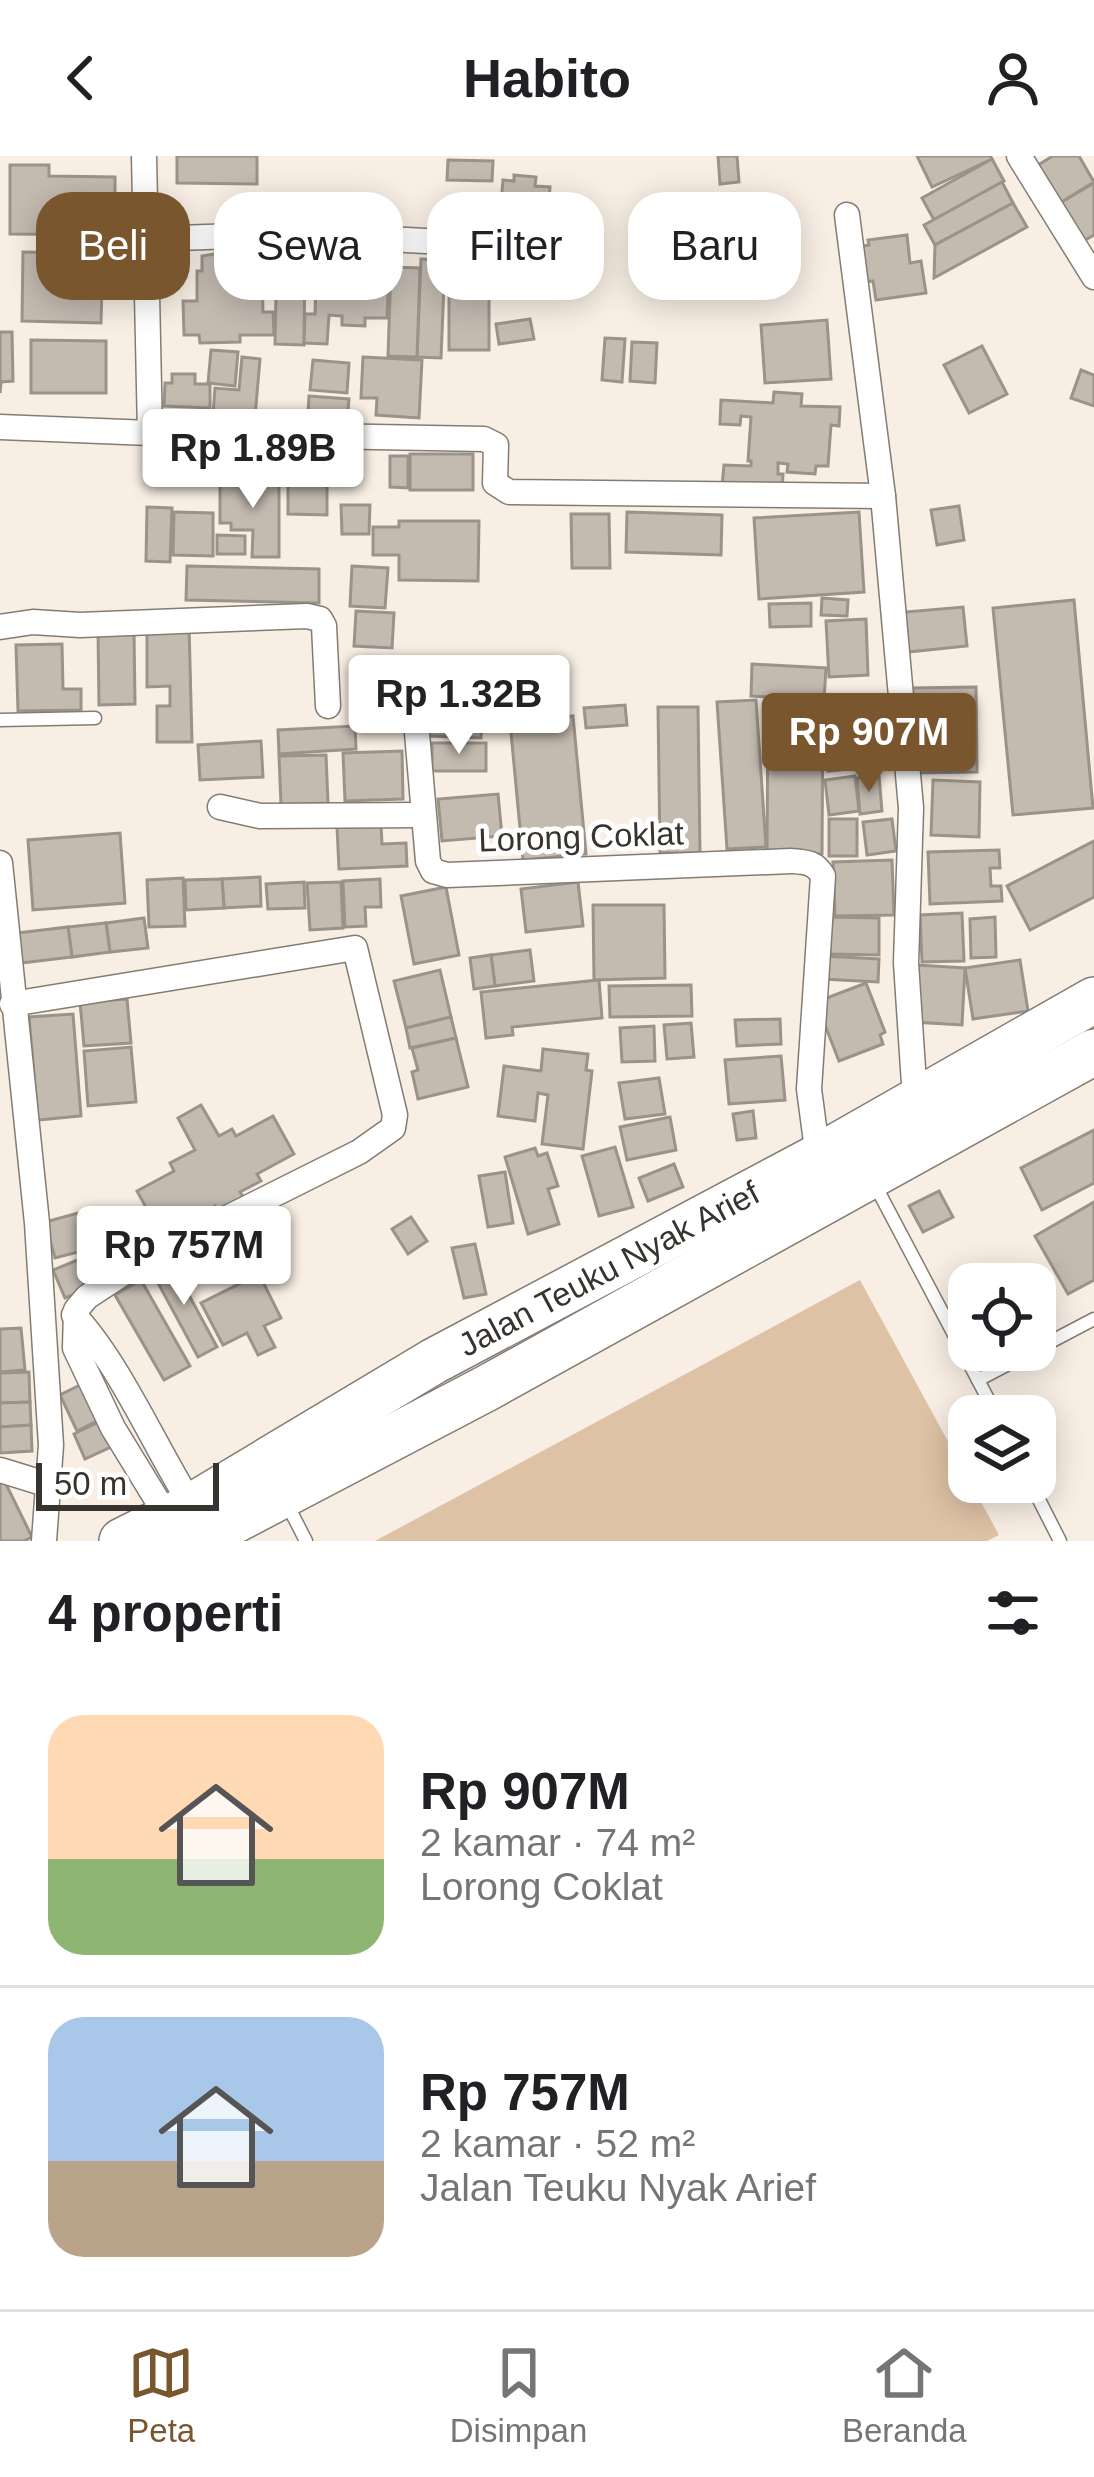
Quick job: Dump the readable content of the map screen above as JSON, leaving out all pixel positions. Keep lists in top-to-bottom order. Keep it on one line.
{"streets":{"highway":["Jalan Teuku Nyak Arief"],"street":["Lorong Coklat"]},"crossings":[["Lorong Coklat","Jalan Teuku Nyak Arief"]],"scale_bar":"50 m","page":{"header":"Habito","chip":["Beli","Sewa","Filter","Baru"],"price":["Rp 1.89B","Rp 1.32B","Rp 907M","Rp 757M"],"scale":"50 m","heading":"4 properti","list":[{"name":"Rp 907M","note":"2 kamar · 74 m² · Lorong Coklat"},{"name":"Rp 757M","note":"2 kamar · 52 m² · Jalan Teuku Nyak Arief"}],"tabs":["Peta","Disimpan","Beranda"]}}
